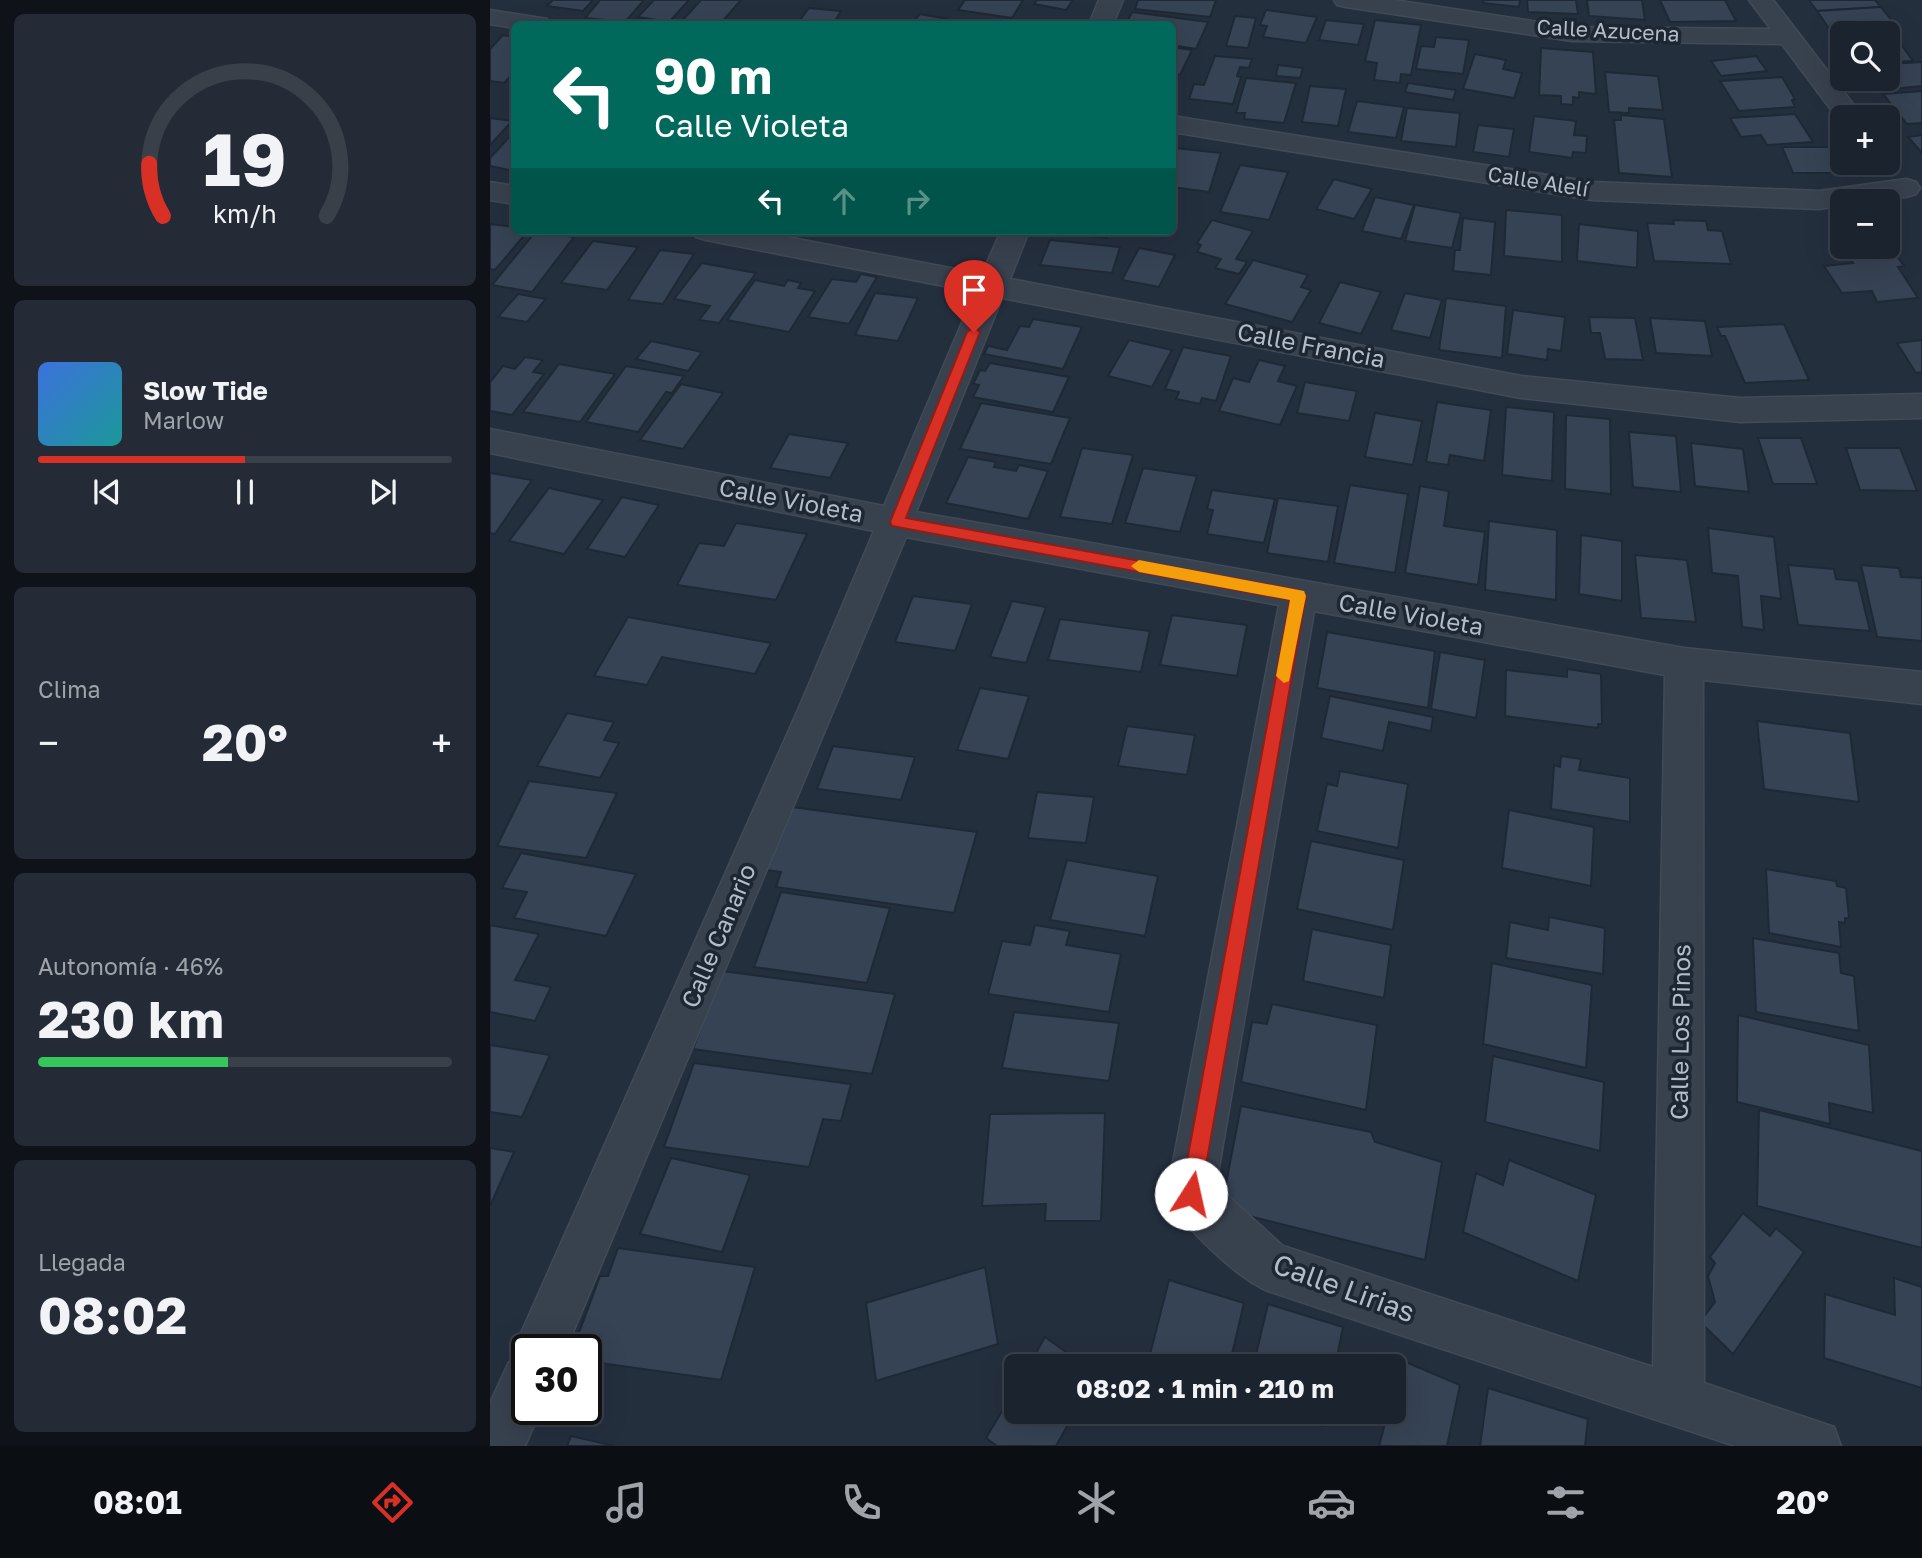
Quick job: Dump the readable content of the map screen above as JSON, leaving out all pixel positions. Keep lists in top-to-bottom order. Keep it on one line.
{"streets":{"street":["Calle Azucena","Calle Alelí","Calle Francia","Calle Violeta","Calle Canario","Calle Los Pinos","Calle Lirias"]},"crossings":[["Calle Francia","Calle Canario"],["Calle Violeta","Calle Canario"],["Calle Violeta","Calle Los Pinos"],["Calle Violeta","Calle Lirias"],["Calle Los Pinos","Calle Lirias"]],"page":{"map_buttons":["+","−"],"turn":["90 m","Calle Violeta"],"song":["Slow Tide","Marlow"],"tile":["Clima",["Autonomía · 46%","230 km"],["Llegada","08:02"]],"heat":["−","20°","+"],"limit":"30","trip":"08:02 · 1 min · 210 m","tabs":["08:01","20°"],"gauge":["19","km/h"]}}
